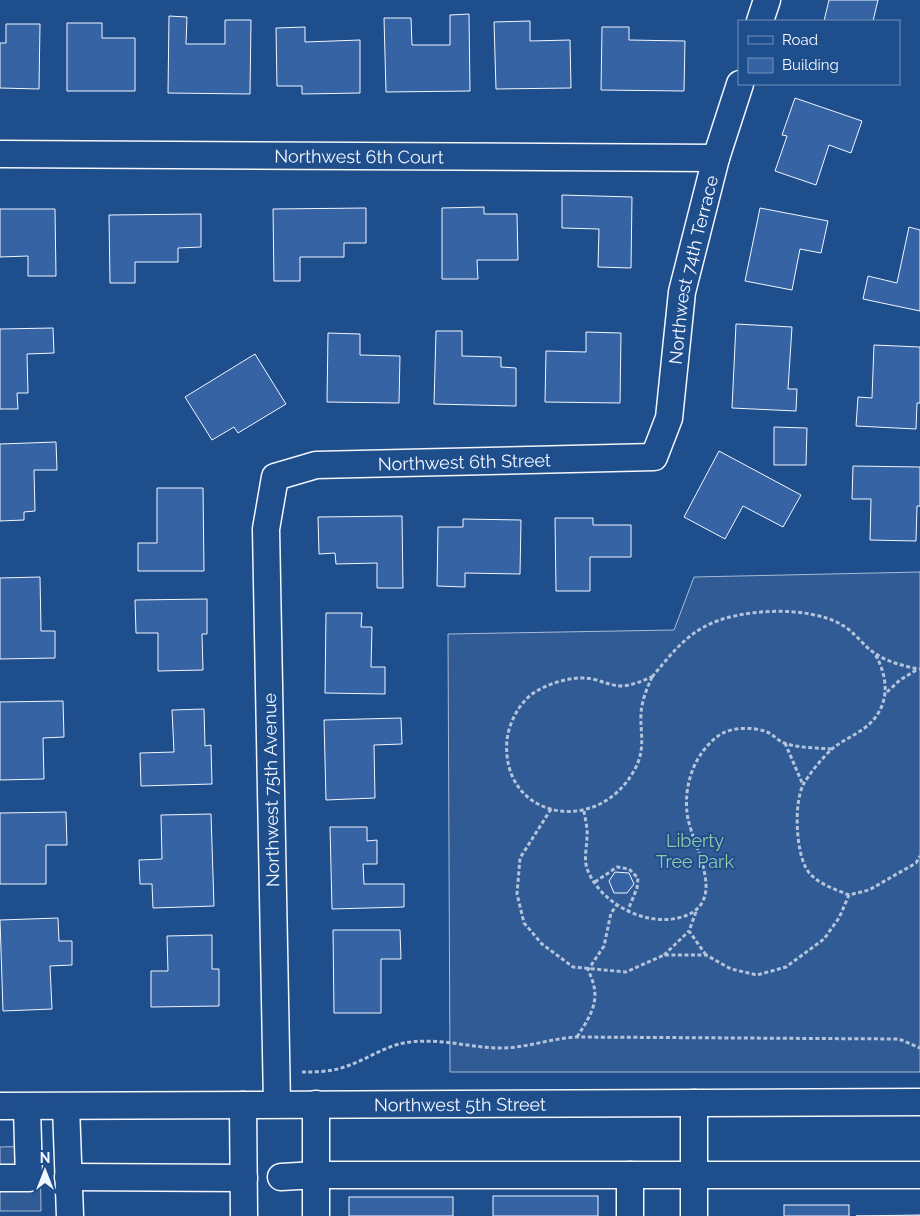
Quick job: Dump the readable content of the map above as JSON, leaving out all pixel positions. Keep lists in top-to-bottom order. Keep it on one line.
{"streets":{"street":["Northwest 6th Court","Northwest 74th Terrace","Northwest 6th Street","Northwest 75th Avenue","Northwest 5th Street"]},"crossings":[["Northwest 6th Court","Northwest 74th Terrace"],["Northwest 74th Terrace","Northwest 6th Street"],["Northwest 6th Street","Northwest 75th Avenue"],["Northwest 75th Avenue","Northwest 5th Street"]],"parks":["Liberty Tree Park"],"legend":["Road","Building"],"north":"top"}
